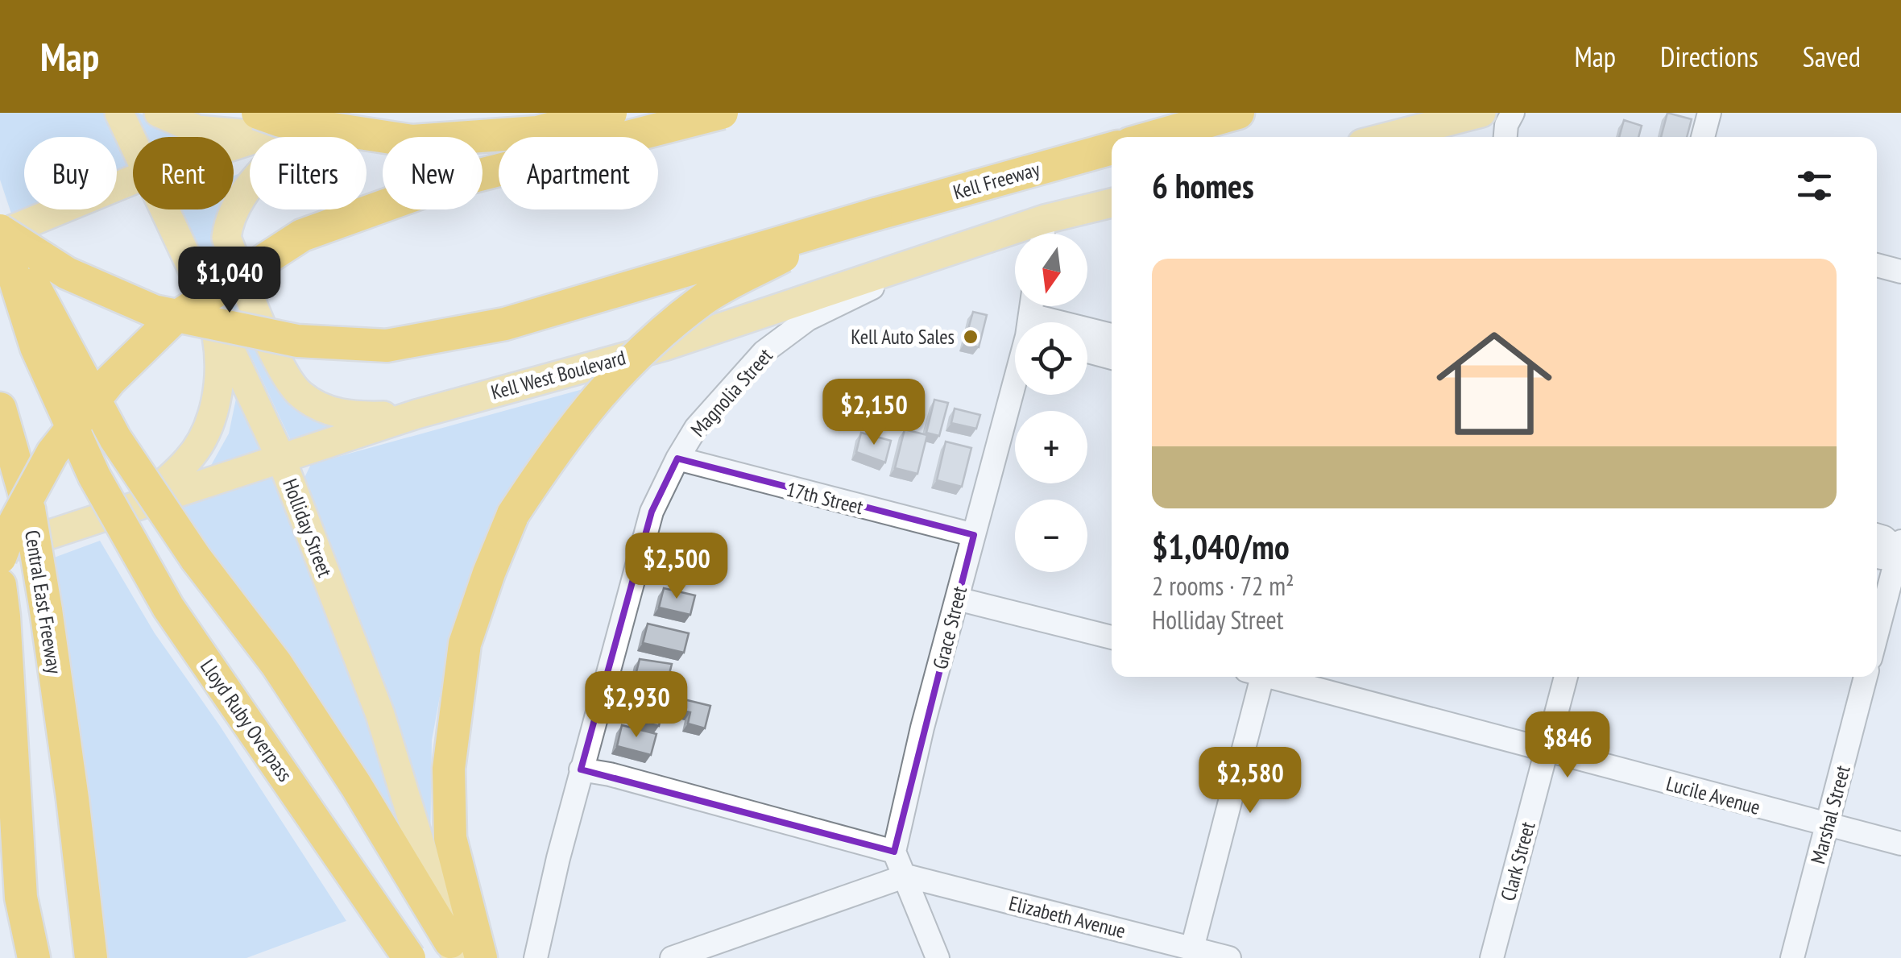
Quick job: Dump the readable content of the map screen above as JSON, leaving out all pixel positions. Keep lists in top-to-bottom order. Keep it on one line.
{"streets":{"highway":["Kell Freeway","Central East Freeway","Lloyd Ruby Overpass"],"main road":["Kell West Boulevard","Holliday Street"],"street":["Magnolia Street","17th Street","Grace Street","Lucile Avenue","Marshal Street","Clark Street","Elizabeth Avenue"]},"crossings":[["Kell West Boulevard","Magnolia Street"],["Kell West Boulevard","Holliday Street"],["Magnolia Street","17th Street"],["17th Street","Grace Street"],["Lucile Avenue","Marshal Street"],["Lucile Avenue","Clark Street"]],"places":["Kell Auto Sales"],"north":"bottom","page":{"header":"Map","nav":["Map","Directions","Saved"],"chip":["Buy","Rent","Filters","New","Apartment"],"heading":"6 homes","map_buttons":["+","−"],"list":[{"name":"$1,040/mo","note":"2 rooms · 72 m² · Holliday Street"}],"price":["$1,040","$2,150","$2,500","$2,930","$846","$2,580"]}}
